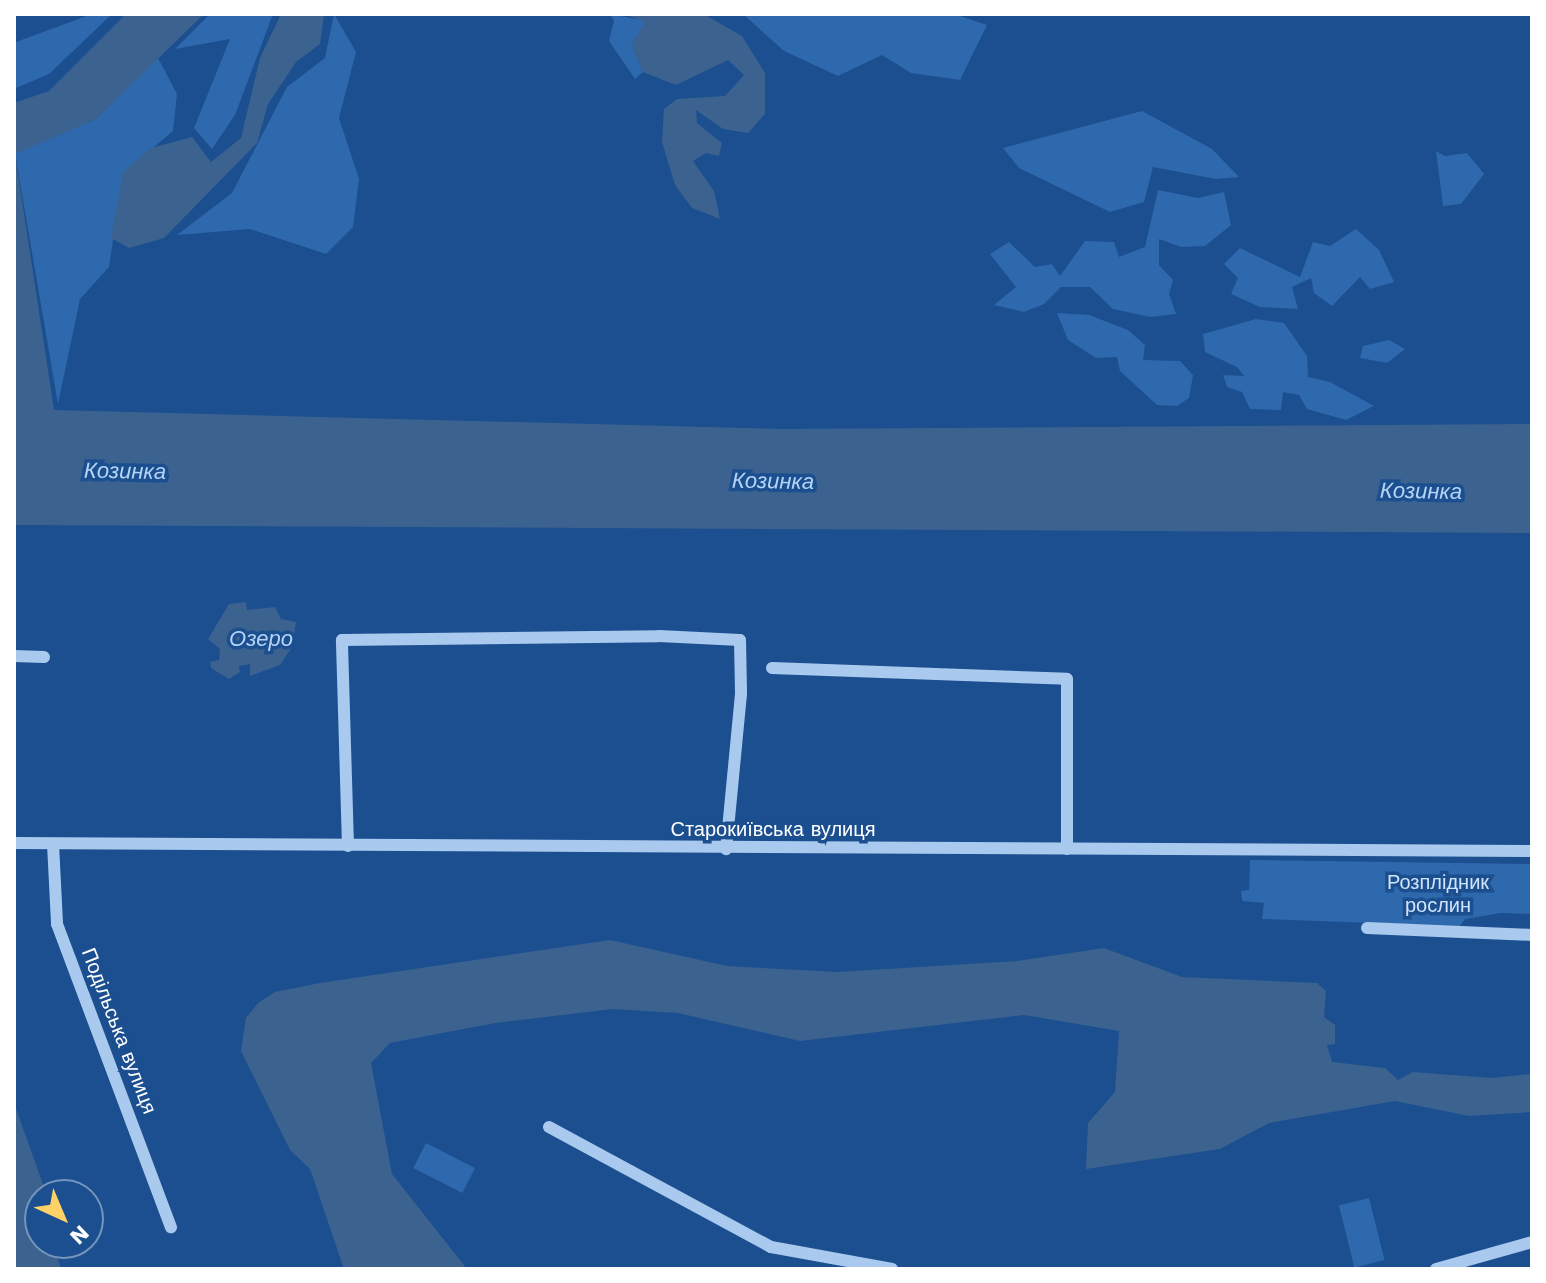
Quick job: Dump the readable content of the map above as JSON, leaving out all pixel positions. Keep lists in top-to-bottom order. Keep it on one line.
{"streets":{"street":["Старокиївська вулиця","Подільська вулиця"]},"crossings":[["Старокиївська вулиця","Подільська вулиця"]],"water":["Козинка","Озеро"],"parks":["Розплідник рослин"],"north":"bottom right"}
